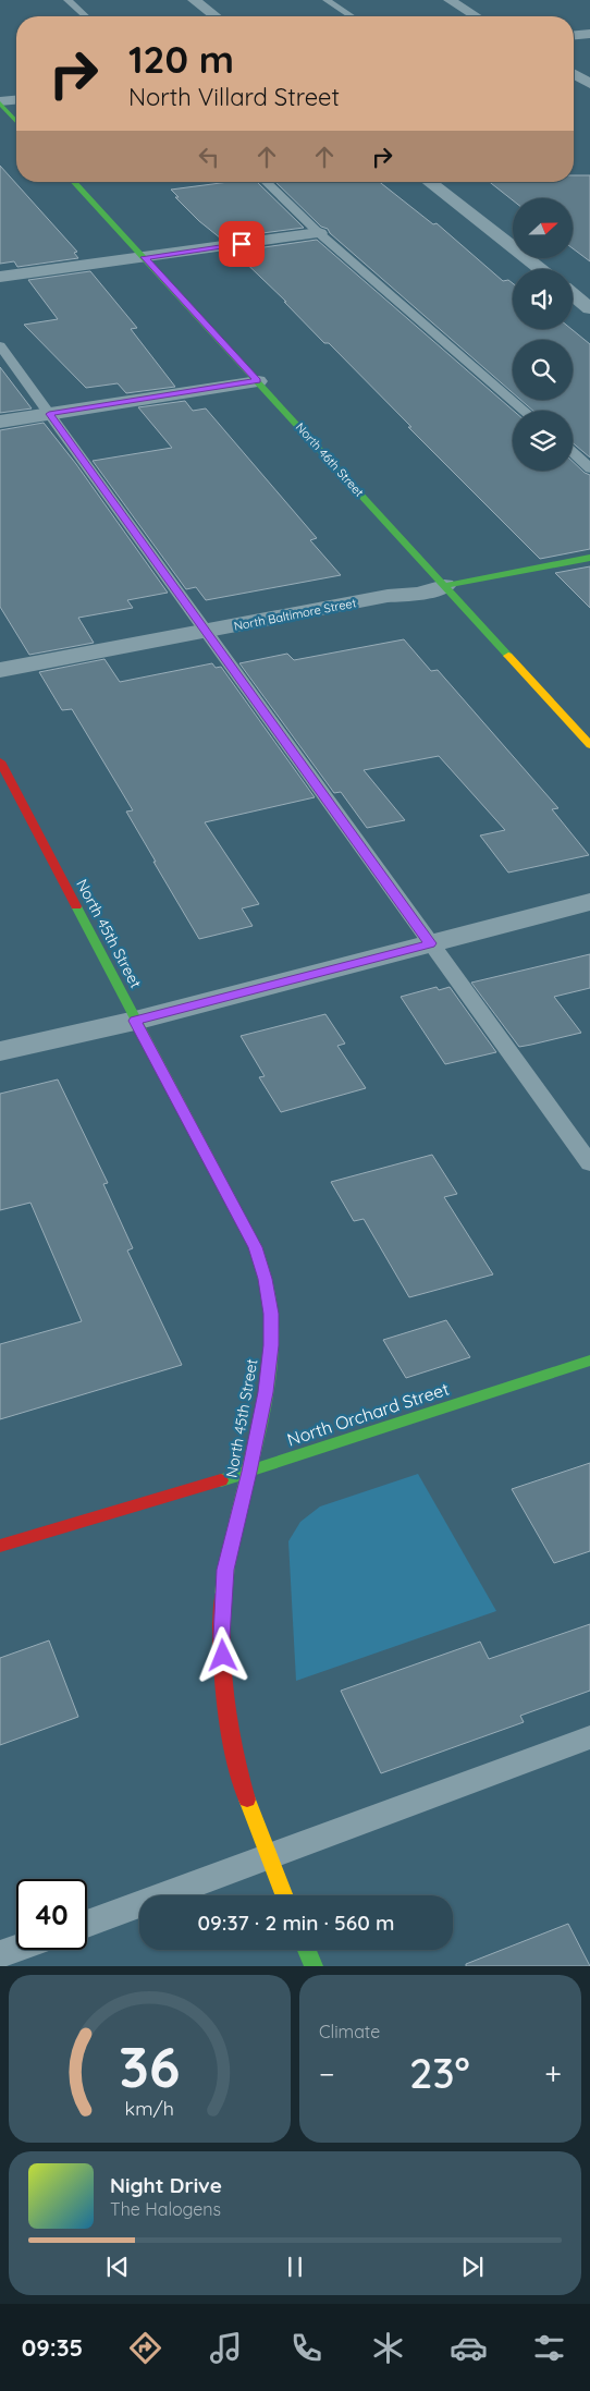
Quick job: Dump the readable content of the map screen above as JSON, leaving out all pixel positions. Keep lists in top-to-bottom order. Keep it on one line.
{"streets":{"street":["North 46th Street","North Baltimore Street","North 45th Street","North Orchard Street"]},"crossings":[["North 46th Street","North Baltimore Street"],["North 45th Street","North Orchard Street"]],"north":"right","page":{"turn":["120 m","North Villard Street"],"limit":"40","trip":"09:37 · 2 min · 560 m","tile":"Climate","heat":["−","23°","+"],"song":["Night Drive","The Halogens"],"tabs":"09:35","gauge":["36","km/h"]}}
